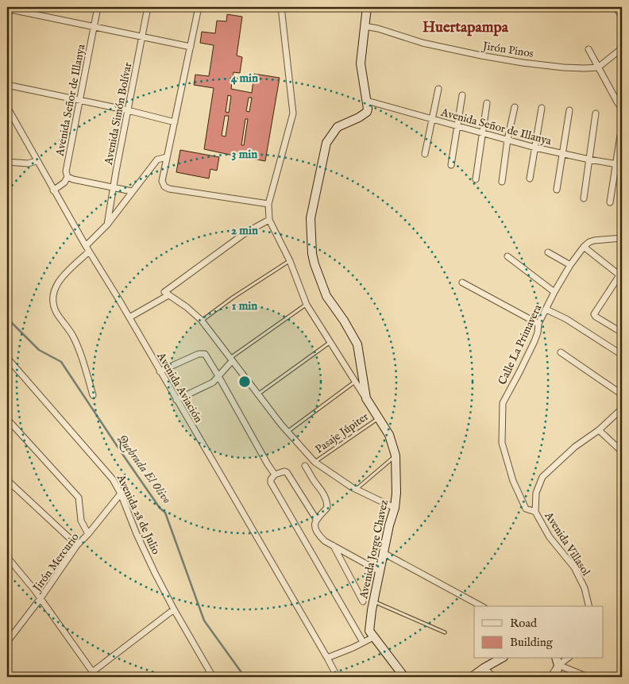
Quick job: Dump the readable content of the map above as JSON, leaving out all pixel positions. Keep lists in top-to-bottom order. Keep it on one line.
{"streets":{"street":["Jirón Pinos","Avenida Señor de Illanya","Avenida Simón Bolívar","Calle La Primavera","Avenida Aviación","Avenida 28 de Julio","Avenida Villasol","Avenida Jorge Chavez","Jirón Mercurio"],"lane":["Pasaje Júpiter"]},"crossings":[["Calle La Primavera","Avenida Villasol"],["Pasaje Júpiter","Avenida Jorge Chavez"],["Avenida 28 de Julio","Jirón Mercurio"]],"districts":["Huertapampa"],"water":["Quebrada El Olivo"],"legend":["Road","Building"],"rings":["4 min","3 min","2 min","1 min"]}
